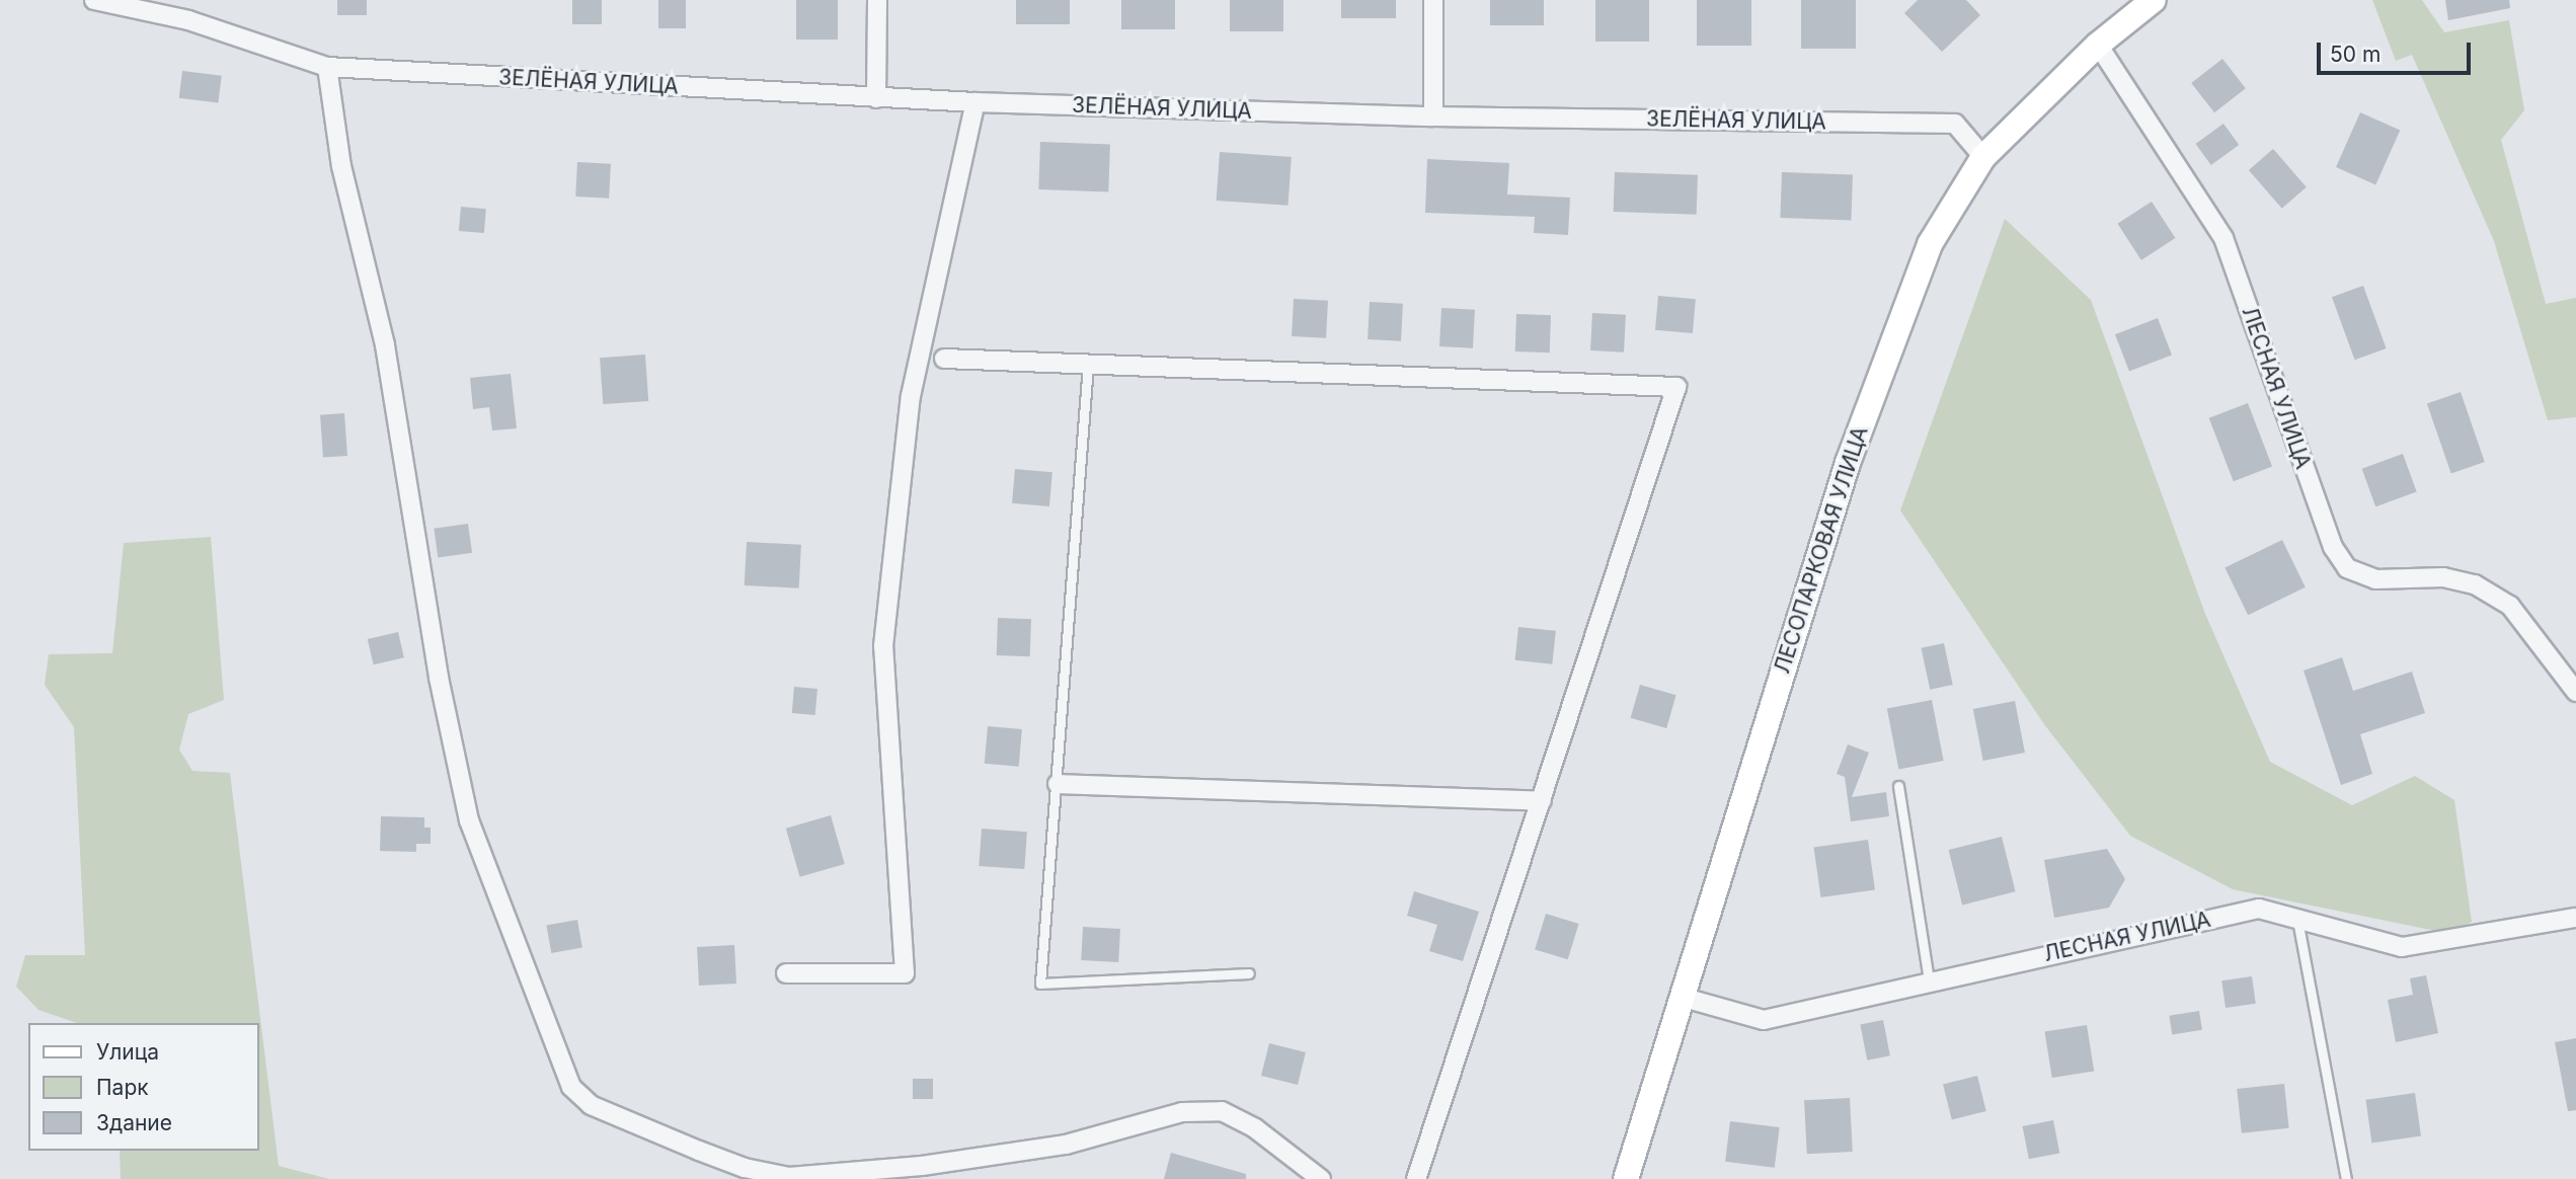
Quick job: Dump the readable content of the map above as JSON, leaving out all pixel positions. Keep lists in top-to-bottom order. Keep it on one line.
{"streets":{"street":["ЗЕЛЁНАЯ УЛИЦА","ЛЕСНАЯ УЛИЦА","ЛЕСОПАРКОВАЯ УЛИЦА"]},"crossings":[["ЗЕЛЁНАЯ УЛИЦА","ЛЕСОПАРКОВАЯ УЛИЦА"],["ЛЕСНАЯ УЛИЦА","ЛЕСОПАРКОВАЯ УЛИЦА"]],"legend":["Улица","Парк","Здание"],"scale_bar":"50 m"}
